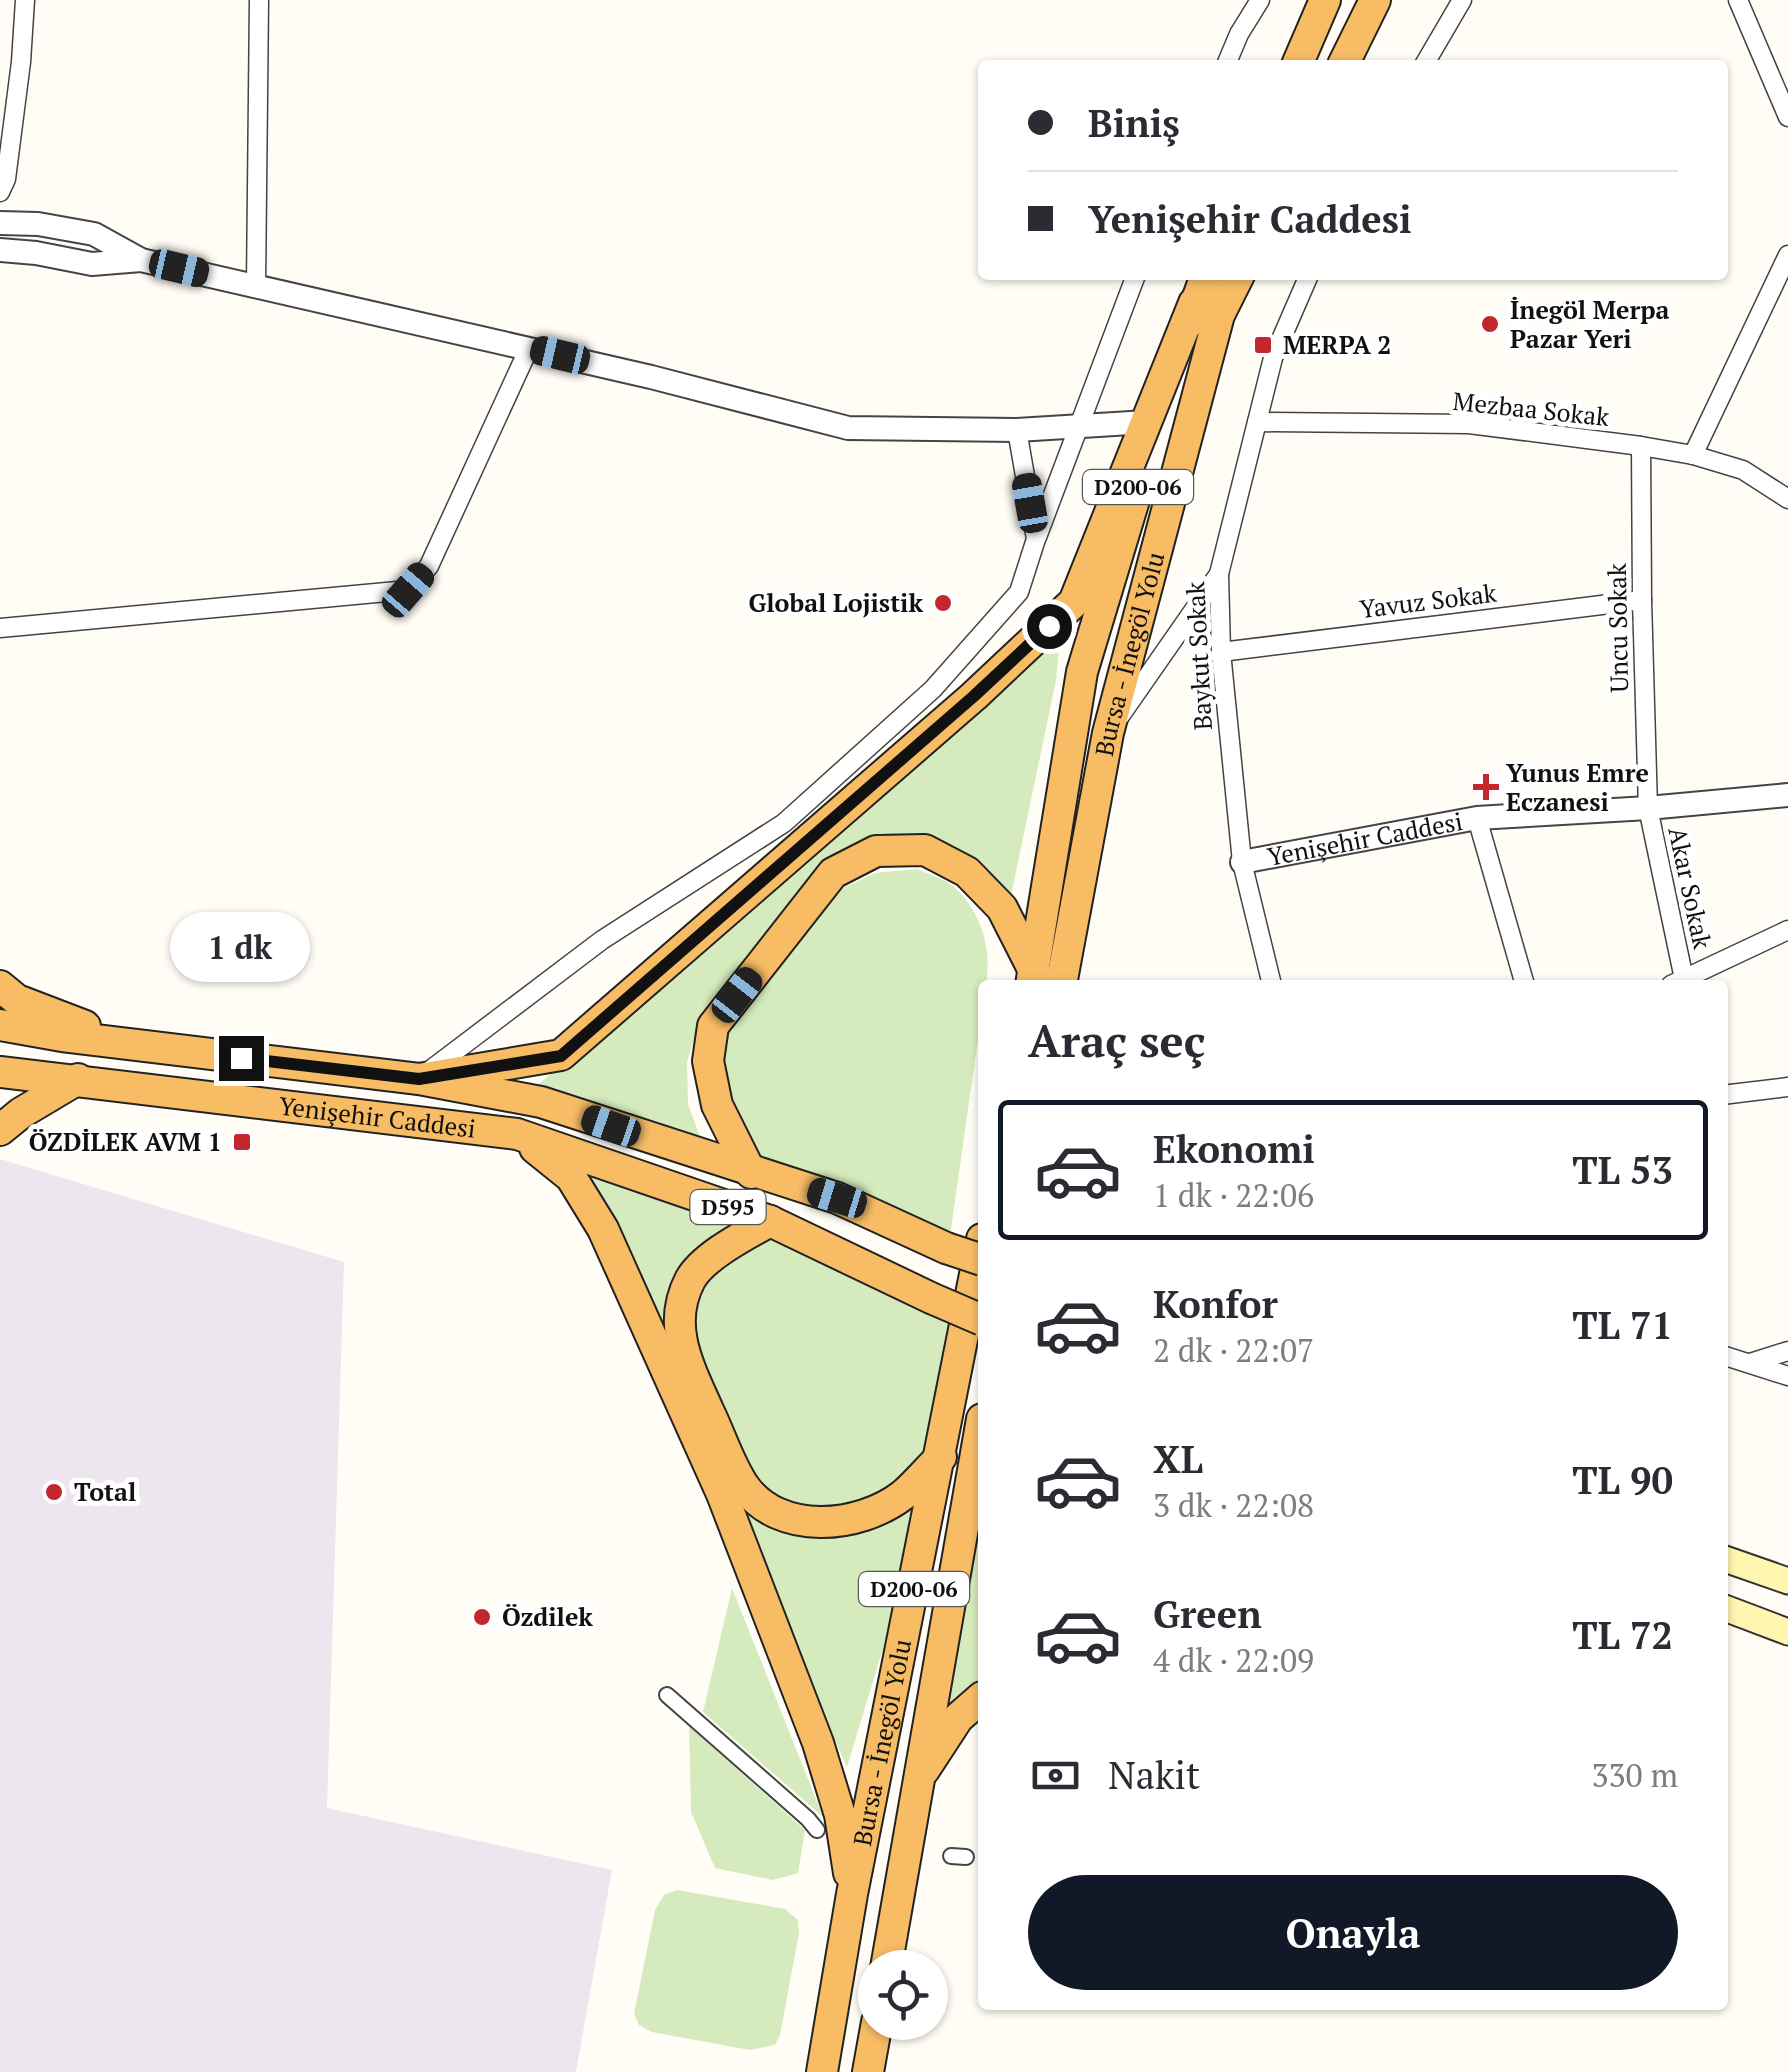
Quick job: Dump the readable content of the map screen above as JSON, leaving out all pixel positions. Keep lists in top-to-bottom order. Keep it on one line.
{"streets":{"highway":["D200-06","Bursa - İnegöl Yolu","Yenişehir Caddesi","D595"],"street":["Mezbaa Sokak","Yavuz Sokak","Uncu Sokak","Baykut Sokak","Akar Sokak"]},"crossings":[["Mezbaa Sokak","Uncu Sokak"],["Mezbaa Sokak","Baykut Sokak"],["Yavuz Sokak","Uncu Sokak"],["Yavuz Sokak","Baykut Sokak"],["Uncu Sokak","Yenişehir Caddesi"],["Uncu Sokak","Akar Sokak"],["Baykut Sokak","Yenişehir Caddesi"],["Yenişehir Caddesi","Akar Sokak"],["Yenişehir Caddesi","D595"]],"places":{"other":["İnegöl Merpa Pazar Yeri","Global Lojistik","Total","Özdilek"],"transit":["MERPA 2","ÖZDİLEK AVM 1"],"health":["Yunus Emre Eczanesi"]},"page":{"banner":["Biniş","Yenişehir Caddesi"],"bubble":"1 dk","heading":"Araç seç","list":[{"name":"Ekonomi","note":"1 dk · 22:06","value":"TL 53"},{"name":"Konfor","note":"2 dk · 22:07","value":"TL 71"},{"name":"XL","note":"3 dk · 22:08","value":"TL 90"},{"name":"Green","note":"4 dk · 22:09","value":"TL 72"}],"pay":["Nakit","330 m"],"buttons":"Onayla"}}
